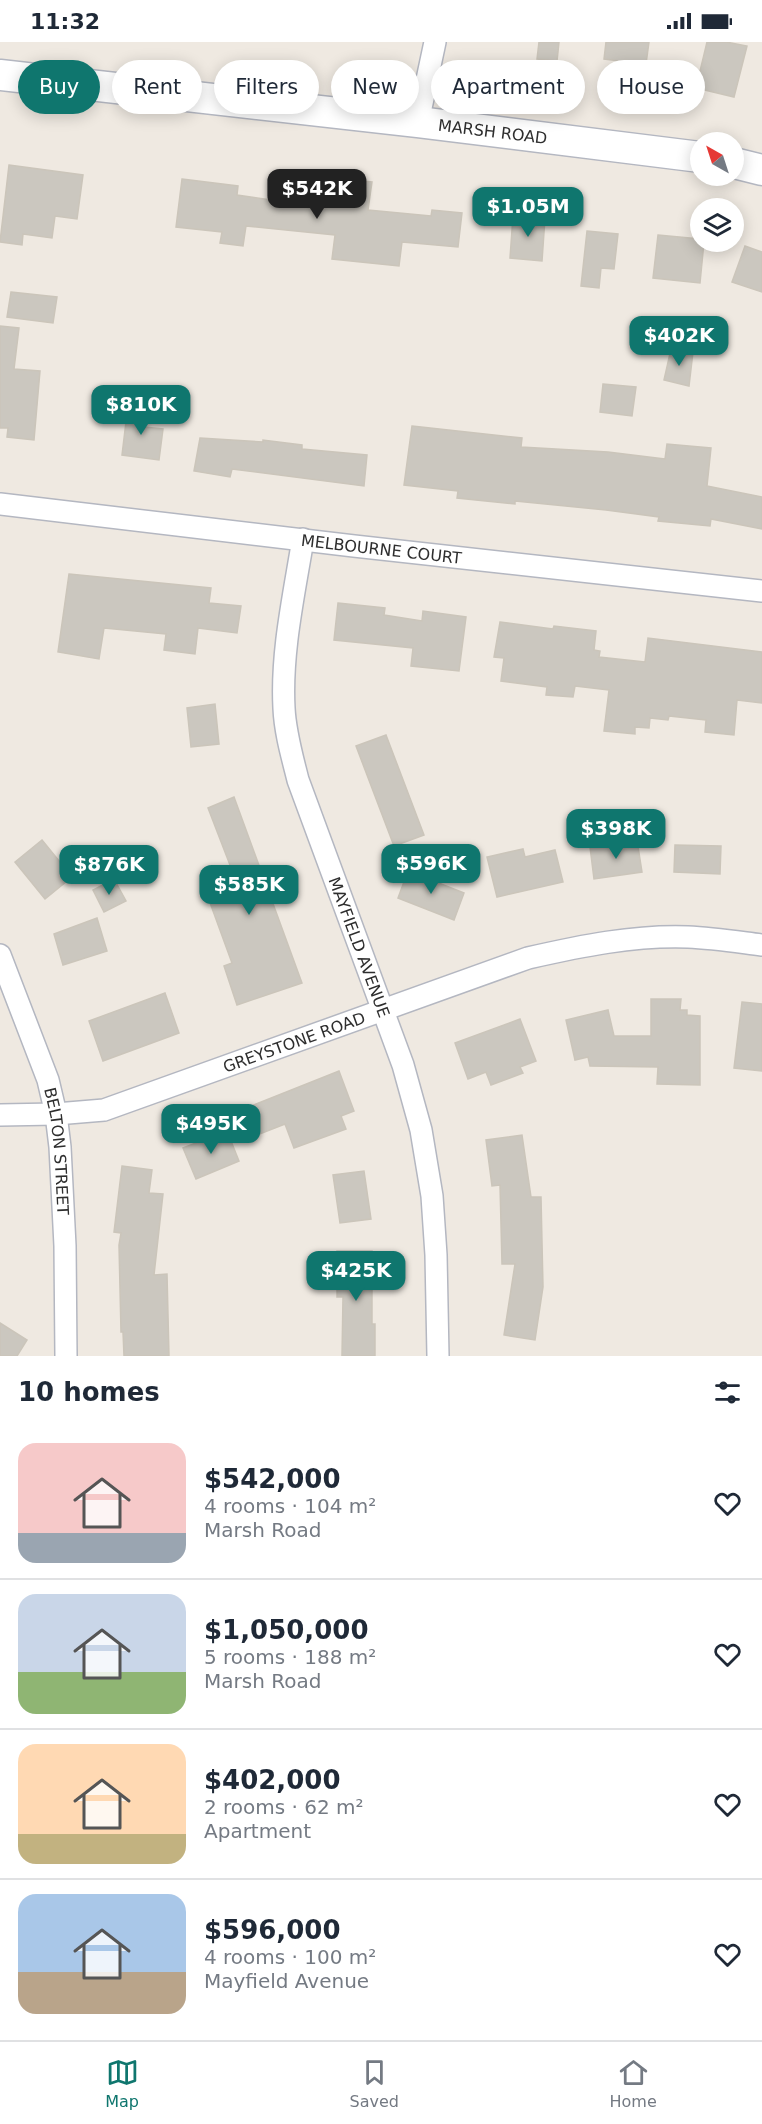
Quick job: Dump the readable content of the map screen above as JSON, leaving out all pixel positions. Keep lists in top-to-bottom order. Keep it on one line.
{"streets":{"street":["MARSH ROAD","MELBOURNE COURT","MAYFIELD AVENUE","GREYSTONE ROAD","BELTON STREET"]},"crossings":[["MELBOURNE COURT","MAYFIELD AVENUE"],["MAYFIELD AVENUE","GREYSTONE ROAD"],["GREYSTONE ROAD","BELTON STREET"]],"north":"top left","page":{"status":"11:32","chip":["Buy","Rent","Filters","New","Apartment","House"],"price":["$542K","$1.05M","$402K","$810K","$398K","$596K","$876K","$585K","$495K","$425K"],"heading":"10 homes","list":[{"name":"$542,000","note":"4 rooms · 104 m² · Marsh Road"},{"name":"$1,050,000","note":"5 rooms · 188 m² · Marsh Road"},{"name":"$402,000","note":"2 rooms · 62 m² · Apartment"},{"name":"$596,000","note":"4 rooms · 100 m² · Mayfield Avenue"}],"tabs":["Map","Saved","Home"]}}
